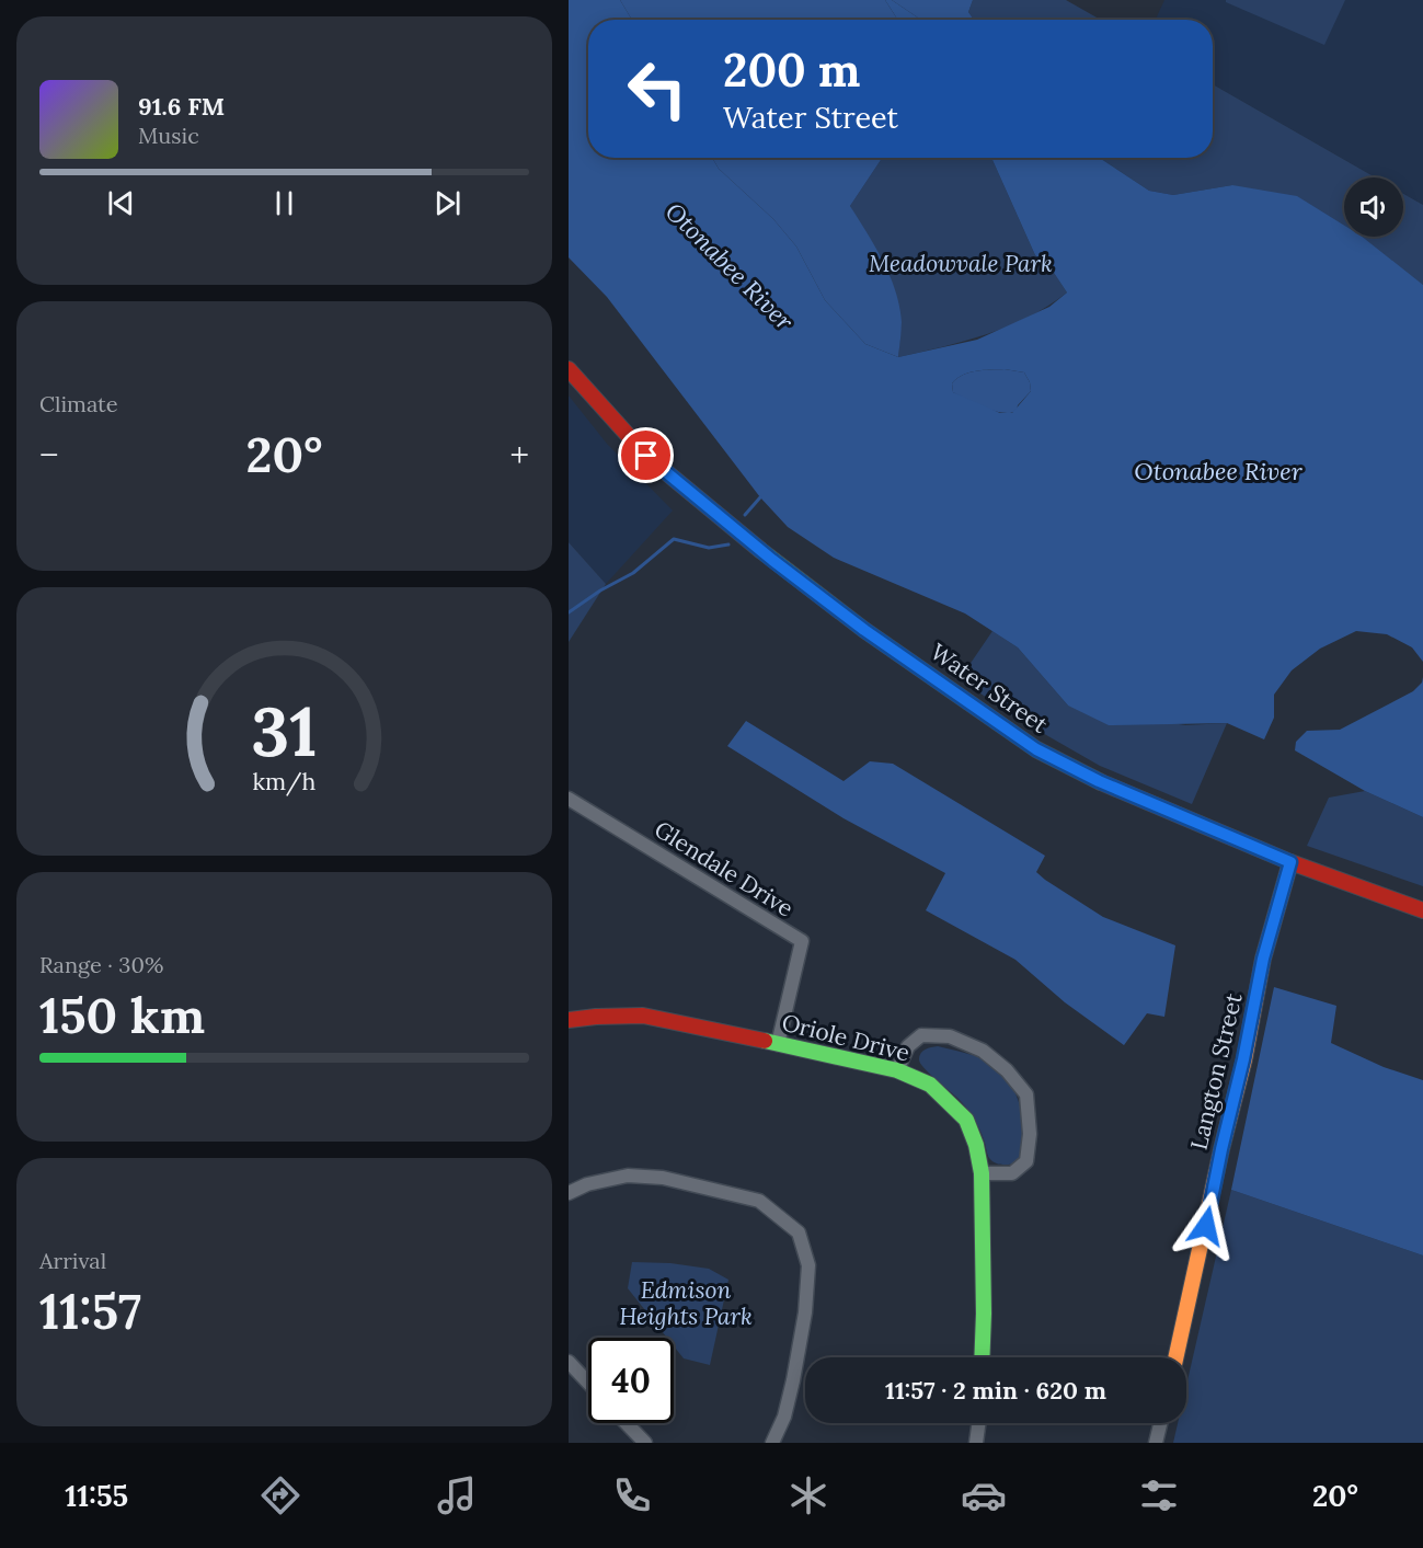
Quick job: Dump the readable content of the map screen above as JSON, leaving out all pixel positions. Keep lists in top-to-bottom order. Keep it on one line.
{"streets":{"street":["Water Street","Glendale Drive","Oriole Drive","Langton Street"]},"crossings":[["Water Street","Langton Street"],["Glendale Drive","Oriole Drive"]],"water":["Otonabee River"],"parks":["Meadowvale Park","Edmison Heights Park"],"page":{"turn":["200 m","Water Street"],"song":["91.6 FM","Music"],"tile":["Climate",["Range · 30%","150 km"],["Arrival","11:57"]],"heat":["−","20°","+"],"limit":"40","trip":"11:57 · 2 min · 620 m","tabs":["11:55","20°"],"gauge":["31","km/h"]}}
